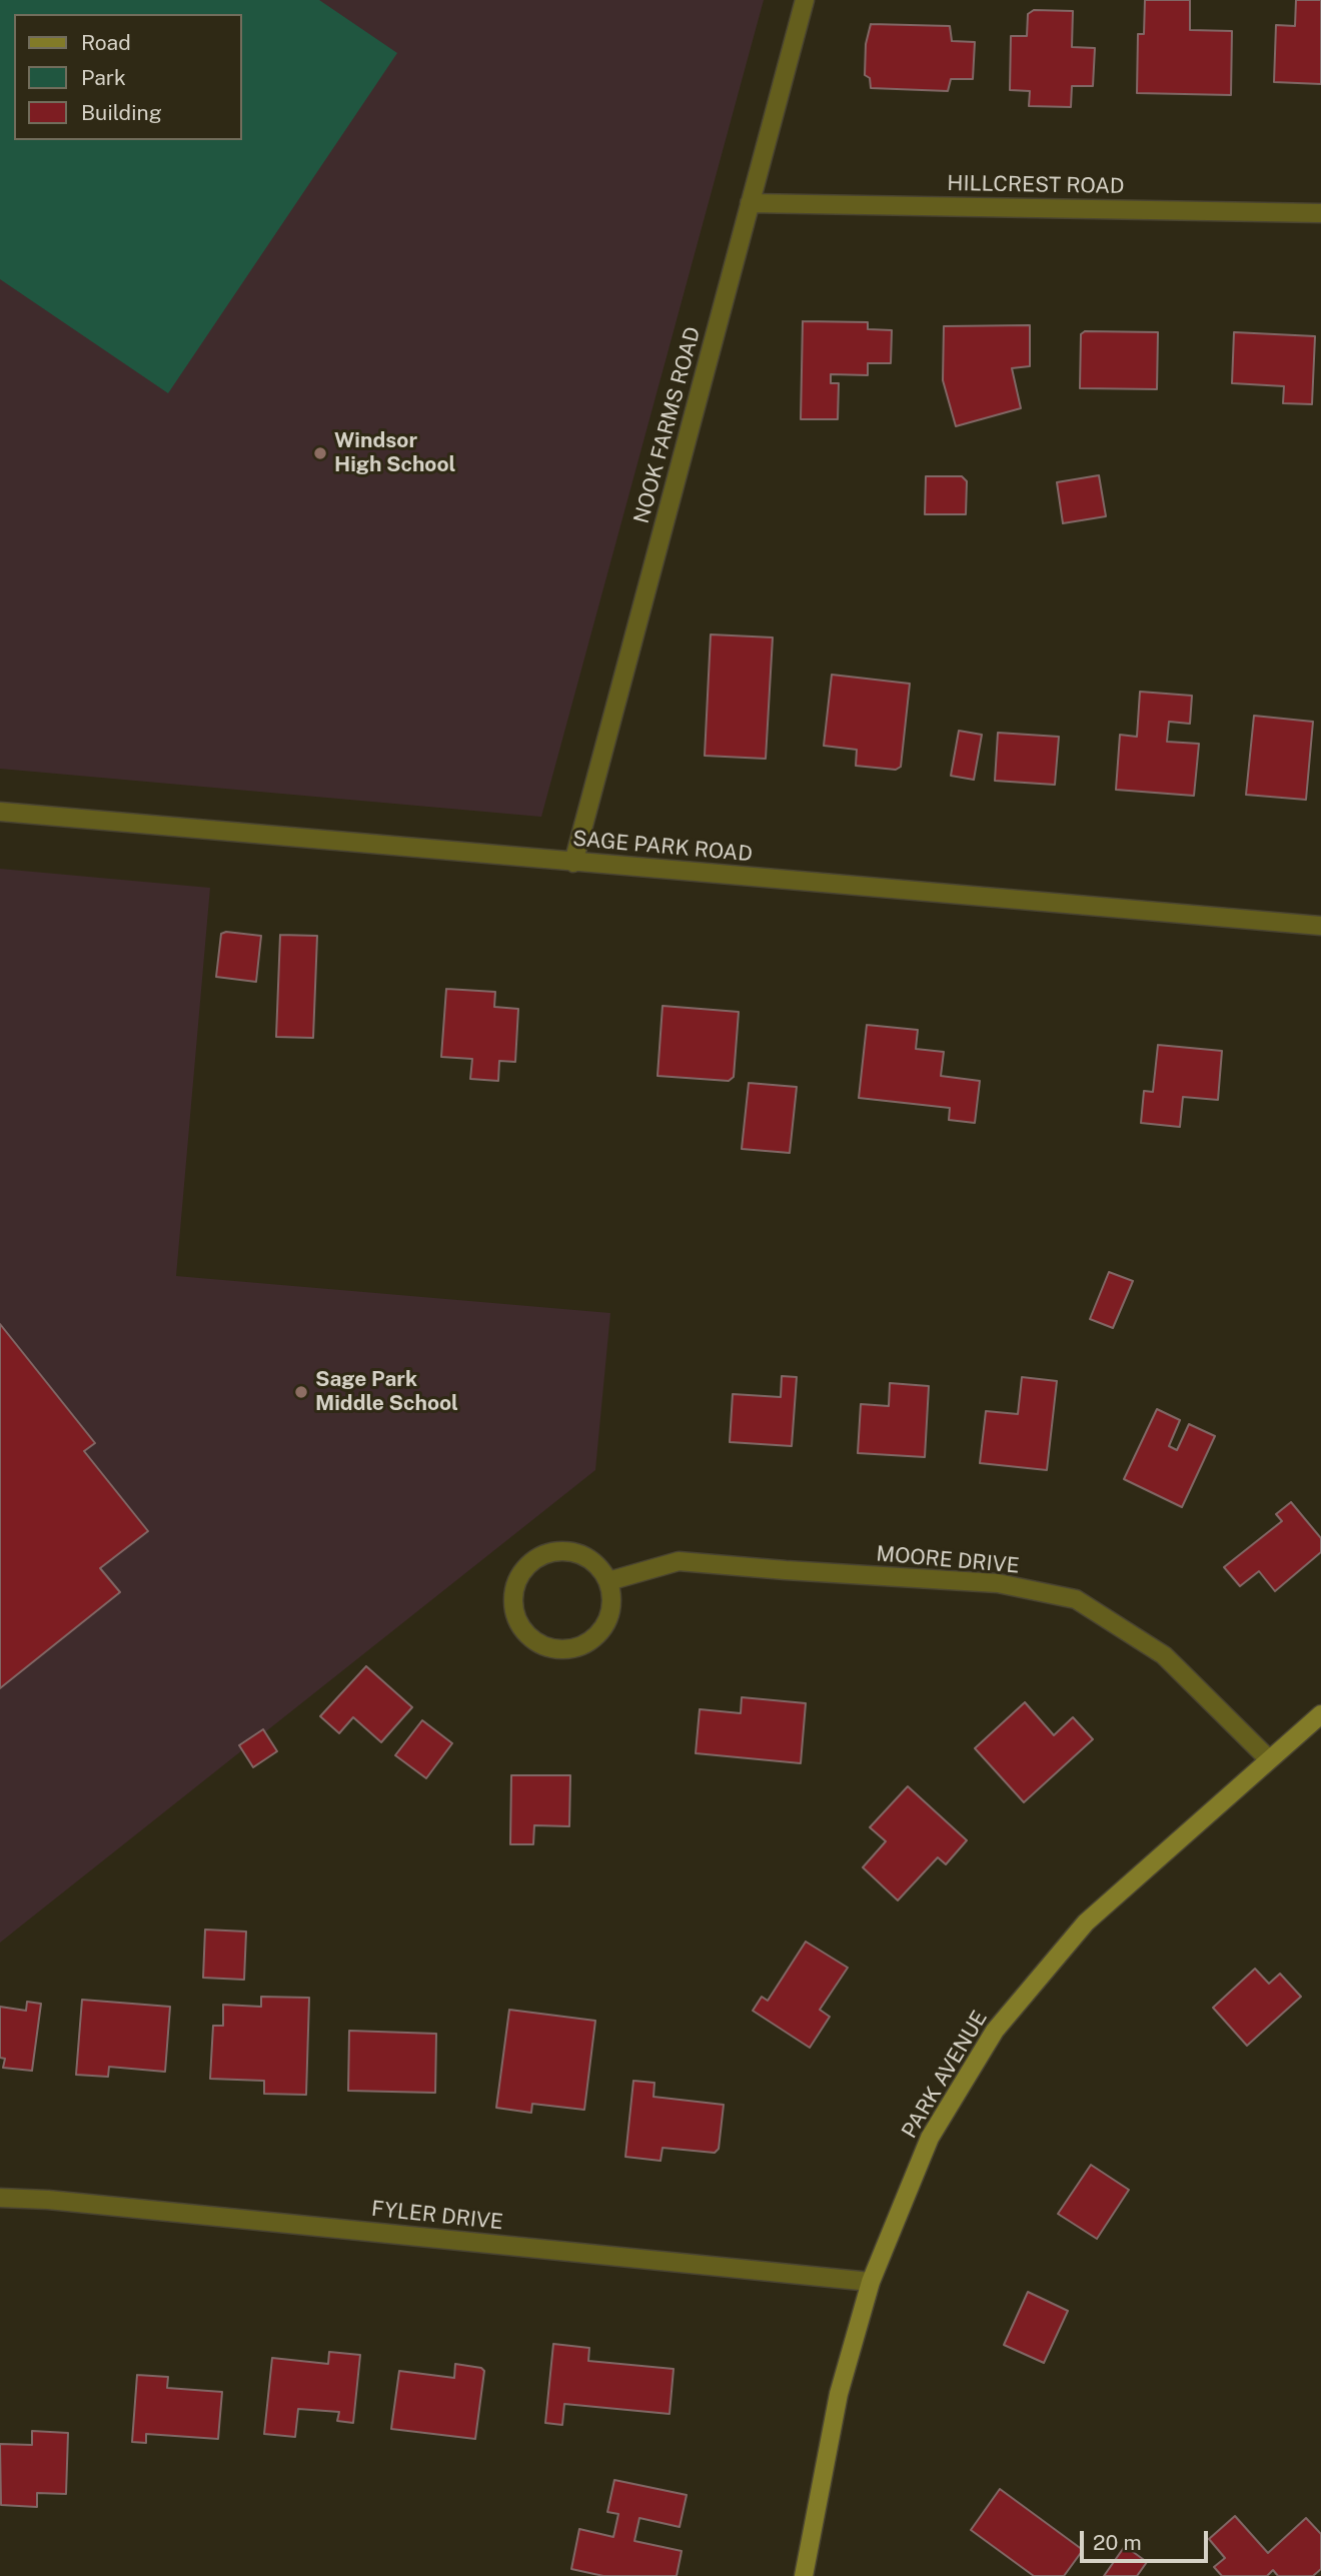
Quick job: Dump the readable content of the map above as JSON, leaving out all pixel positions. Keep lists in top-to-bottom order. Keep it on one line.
{"streets":{"main road":["PARK AVENUE"],"street":["HILLCREST ROAD","NOOK FARMS ROAD","SAGE PARK ROAD","MOORE DRIVE","FYLER DRIVE"]},"crossings":[["HILLCREST ROAD","NOOK FARMS ROAD"],["NOOK FARMS ROAD","SAGE PARK ROAD"],["MOORE DRIVE","PARK AVENUE"],["PARK AVENUE","FYLER DRIVE"]],"places":["Windsor High School","Sage Park Middle School"],"legend":["Road","Park","Building"],"scale_bar":"20 m"}
